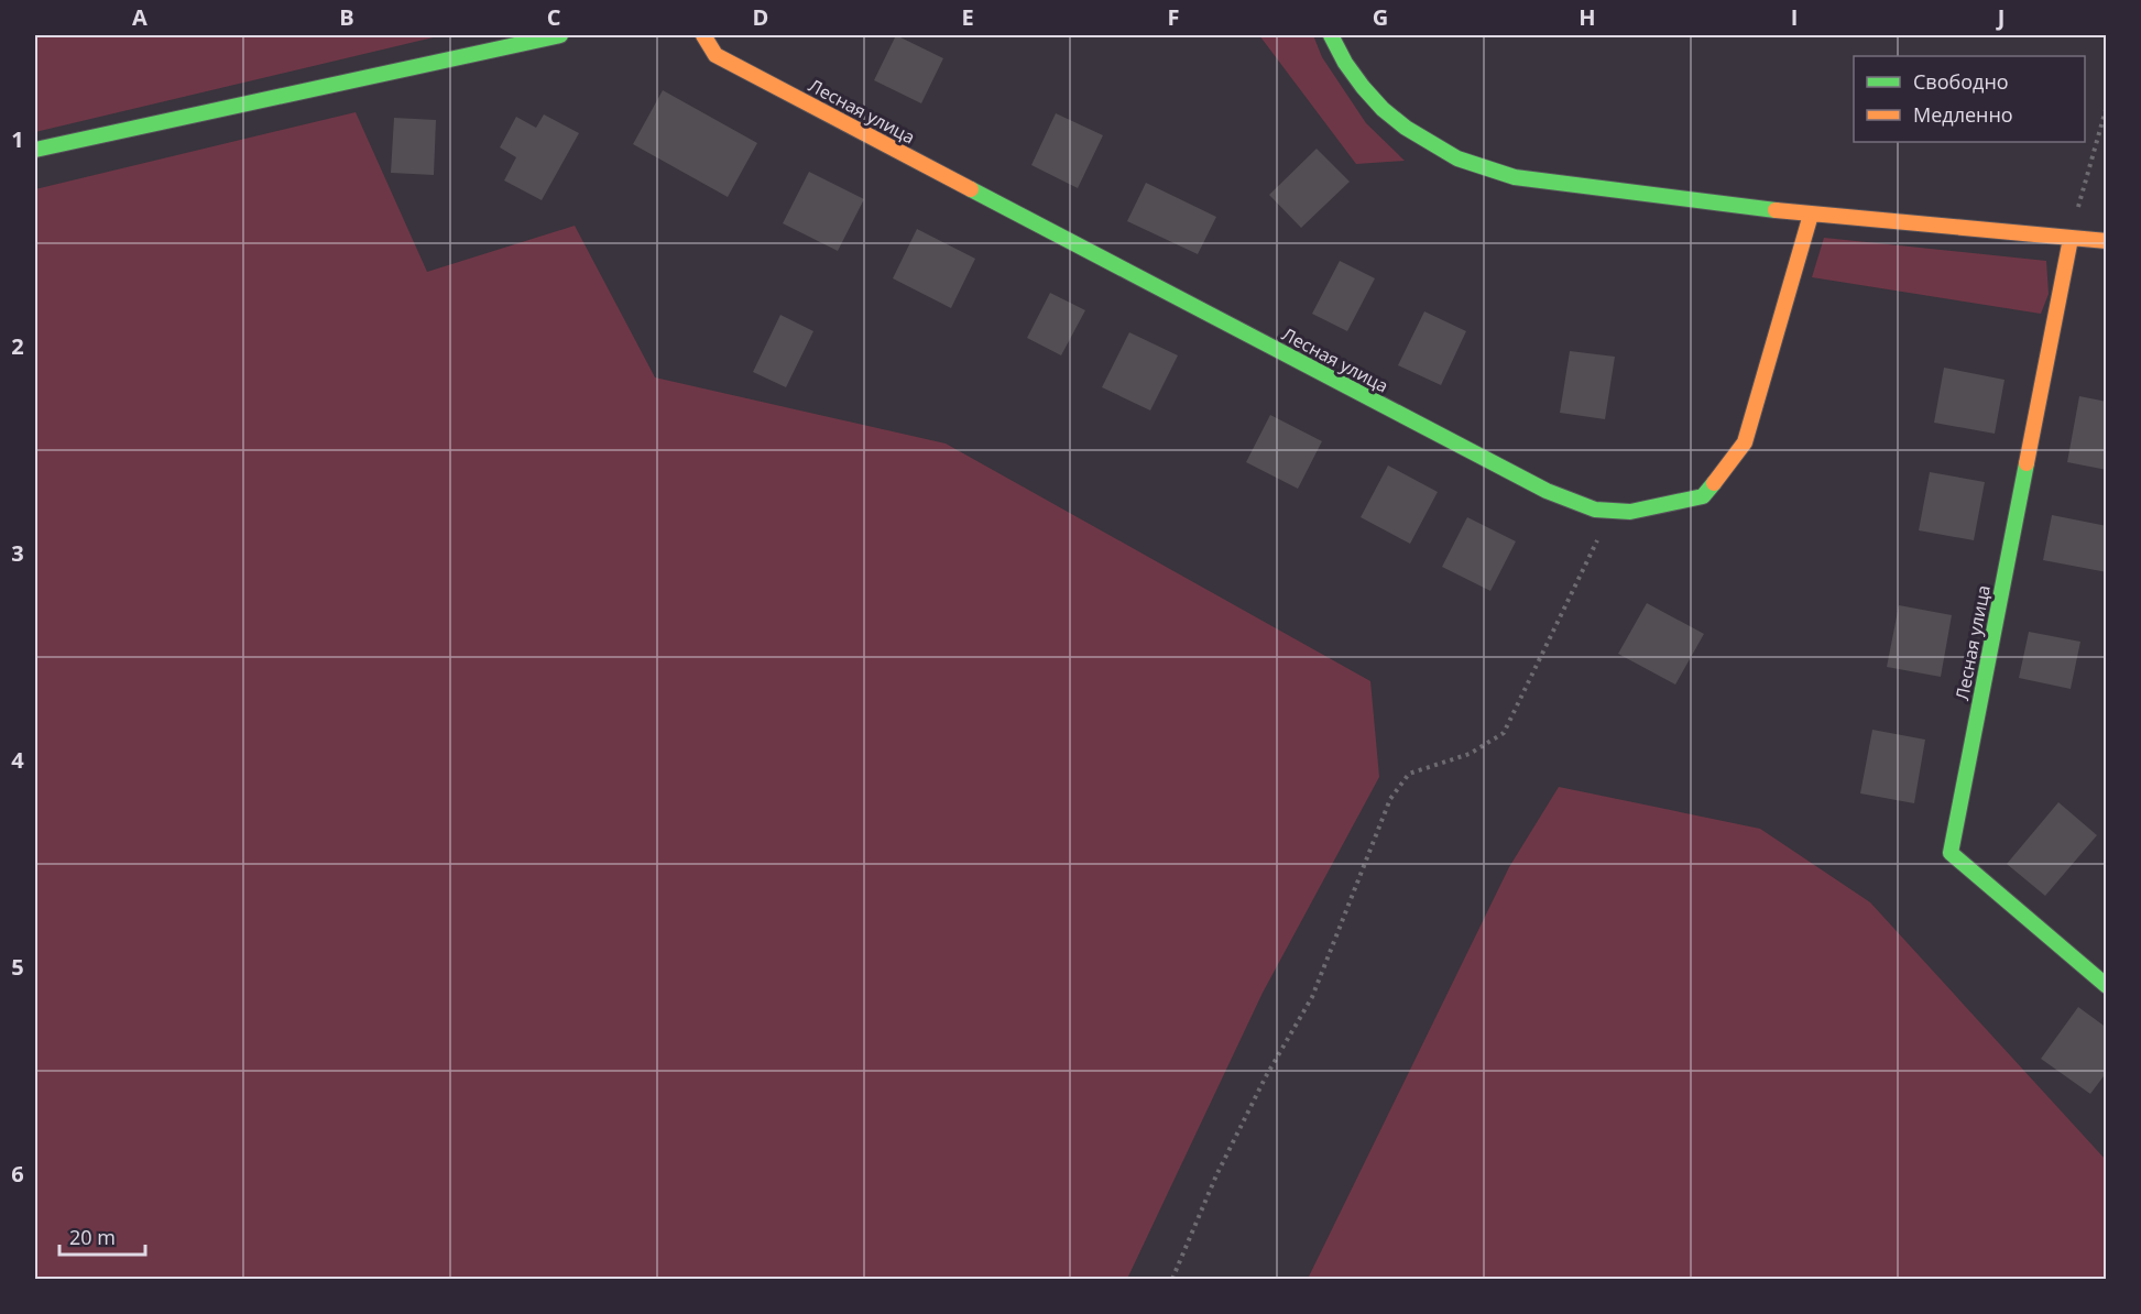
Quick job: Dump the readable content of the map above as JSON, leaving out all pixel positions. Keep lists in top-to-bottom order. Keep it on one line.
{"streets":{"street":["Лесная улица"]},"legend":["Свободно","Медленно"],"scale_bar":"20 m","grid":{"columns":["A","B","C","D","E","F","G","H","I","J"],"rows":["1","2","3","4","5","6"]}}
